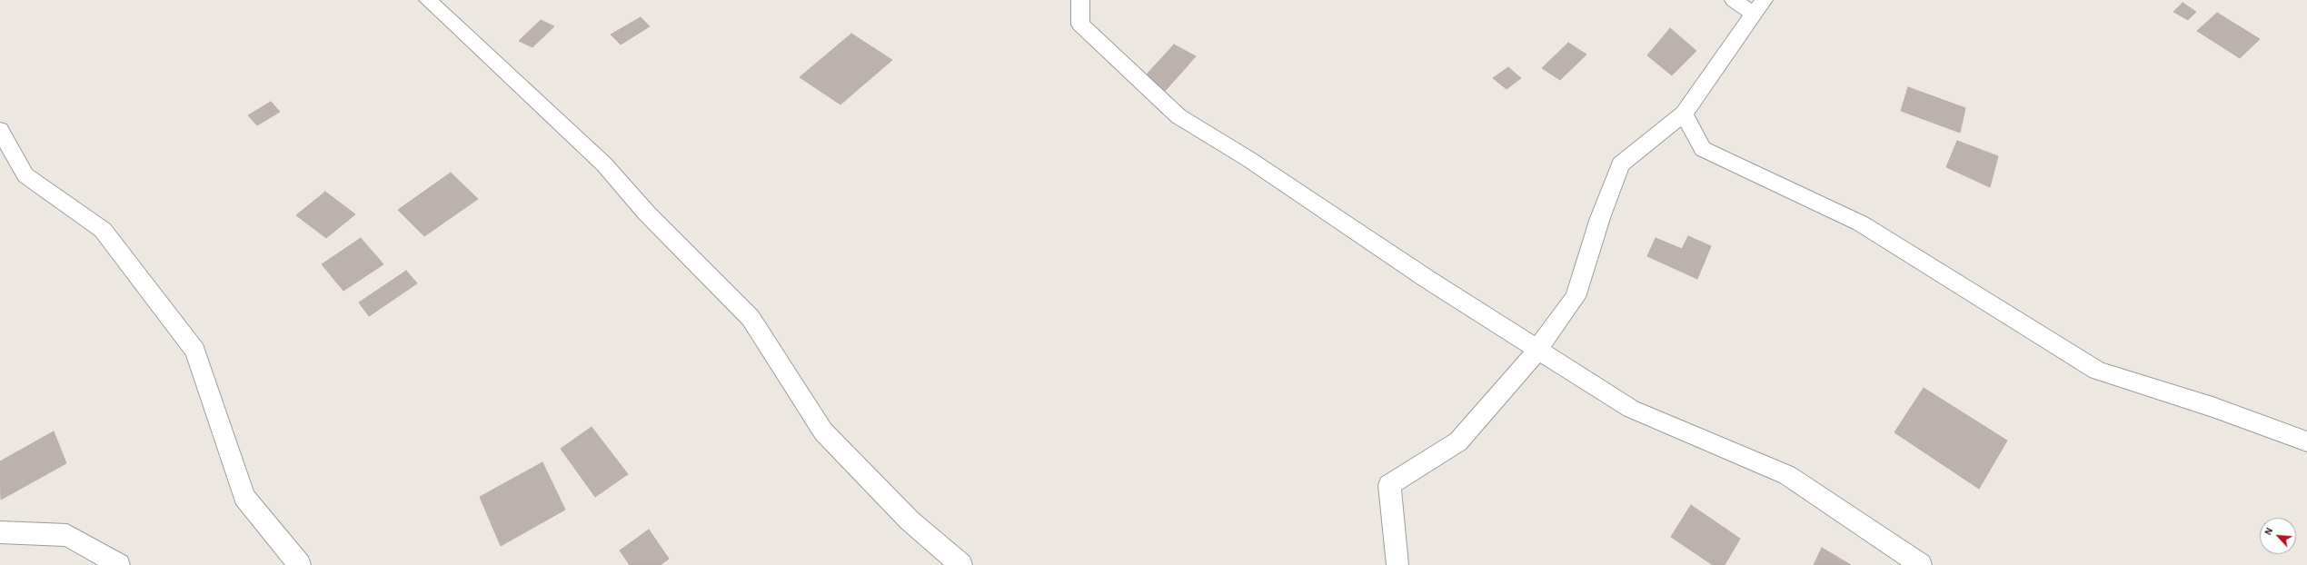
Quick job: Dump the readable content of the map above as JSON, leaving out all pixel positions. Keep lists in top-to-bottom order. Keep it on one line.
{"north":"top left"}
